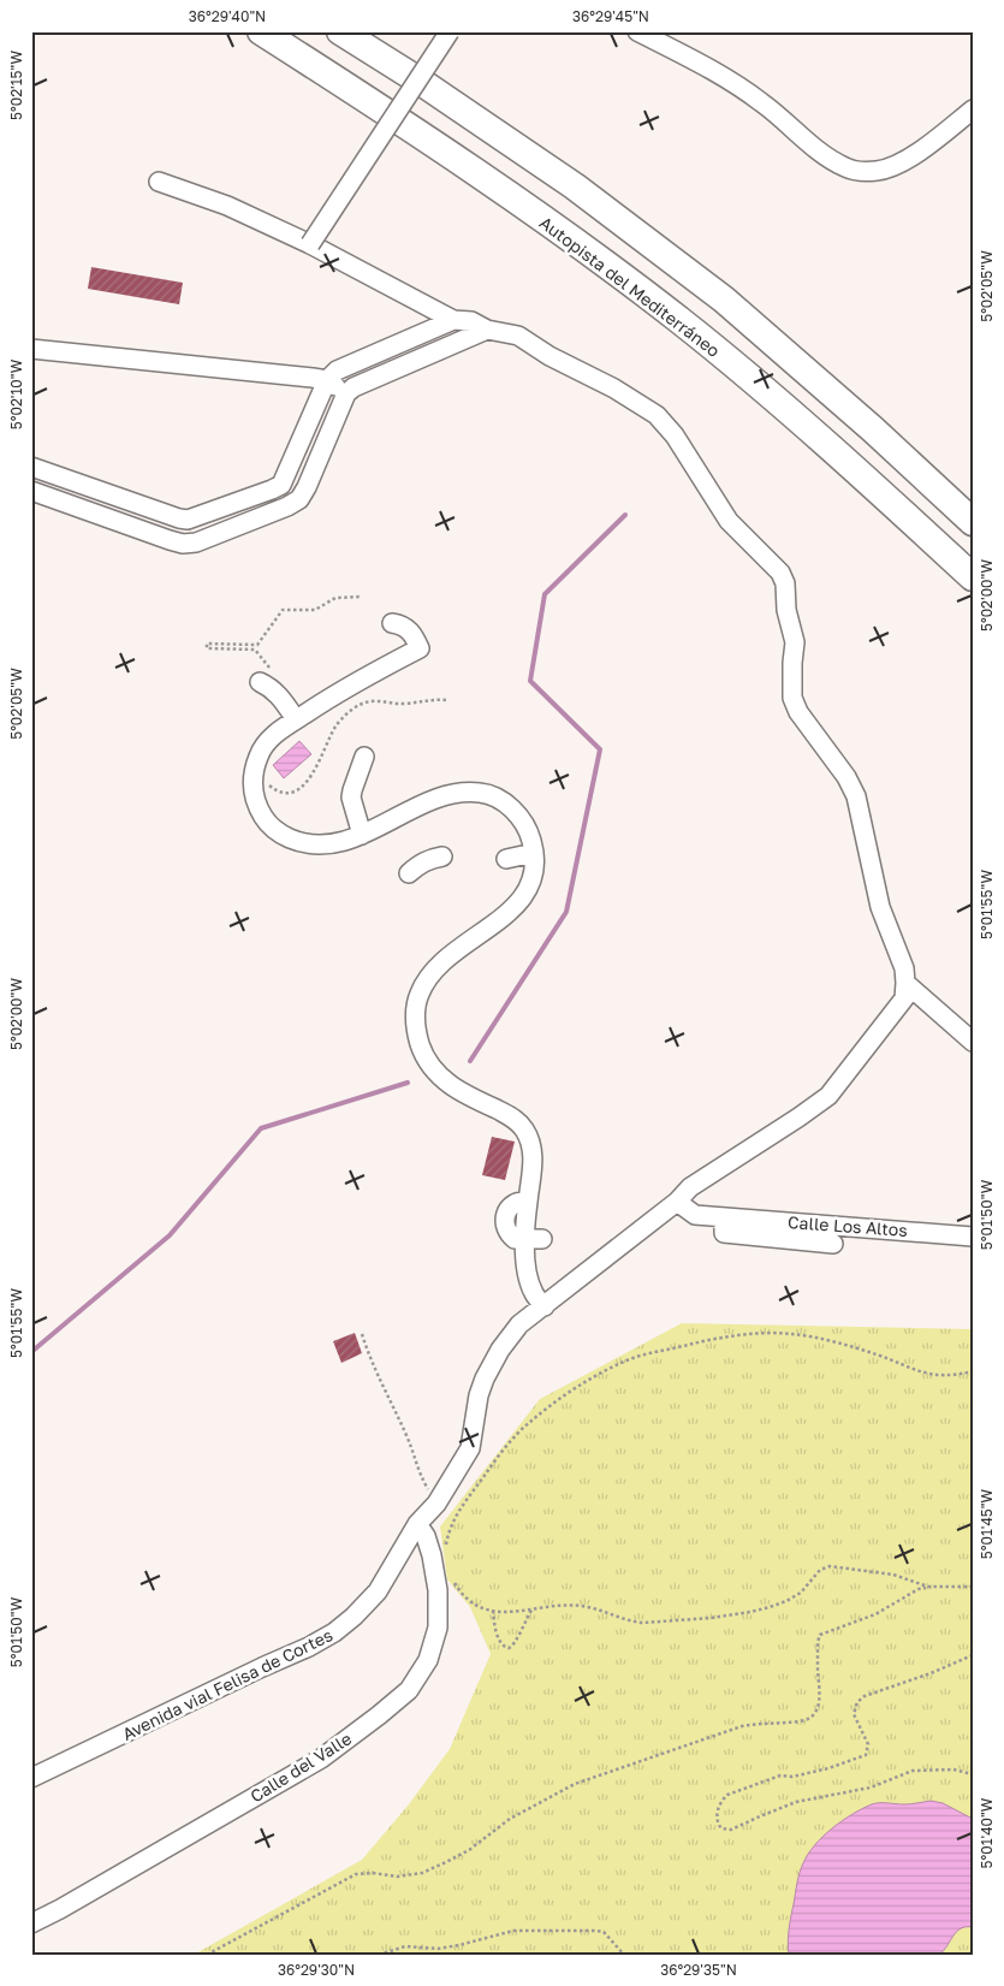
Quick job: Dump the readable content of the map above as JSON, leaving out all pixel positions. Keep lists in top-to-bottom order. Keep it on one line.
{"streets":{"highway":["Autopista del Mediterráneo"],"street":["Calle Los Altos","Avenida vial Felisa de Cortes","Calle del Valle"]},"crossings":[["Calle Los Altos","Avenida vial Felisa de Cortes"],["Avenida vial Felisa de Cortes","Calle del Valle"]],"coordinates":["36°29'40\"N","36°29'45\"N","5°02'15\"W","5°02'05\"W","5°02'10\"W","5°02'00\"W","5°01'55\"W","5°01'50\"W","5°01'45\"W","5°01'40\"W","36°29'30\"N","36°29'35\"N"]}
